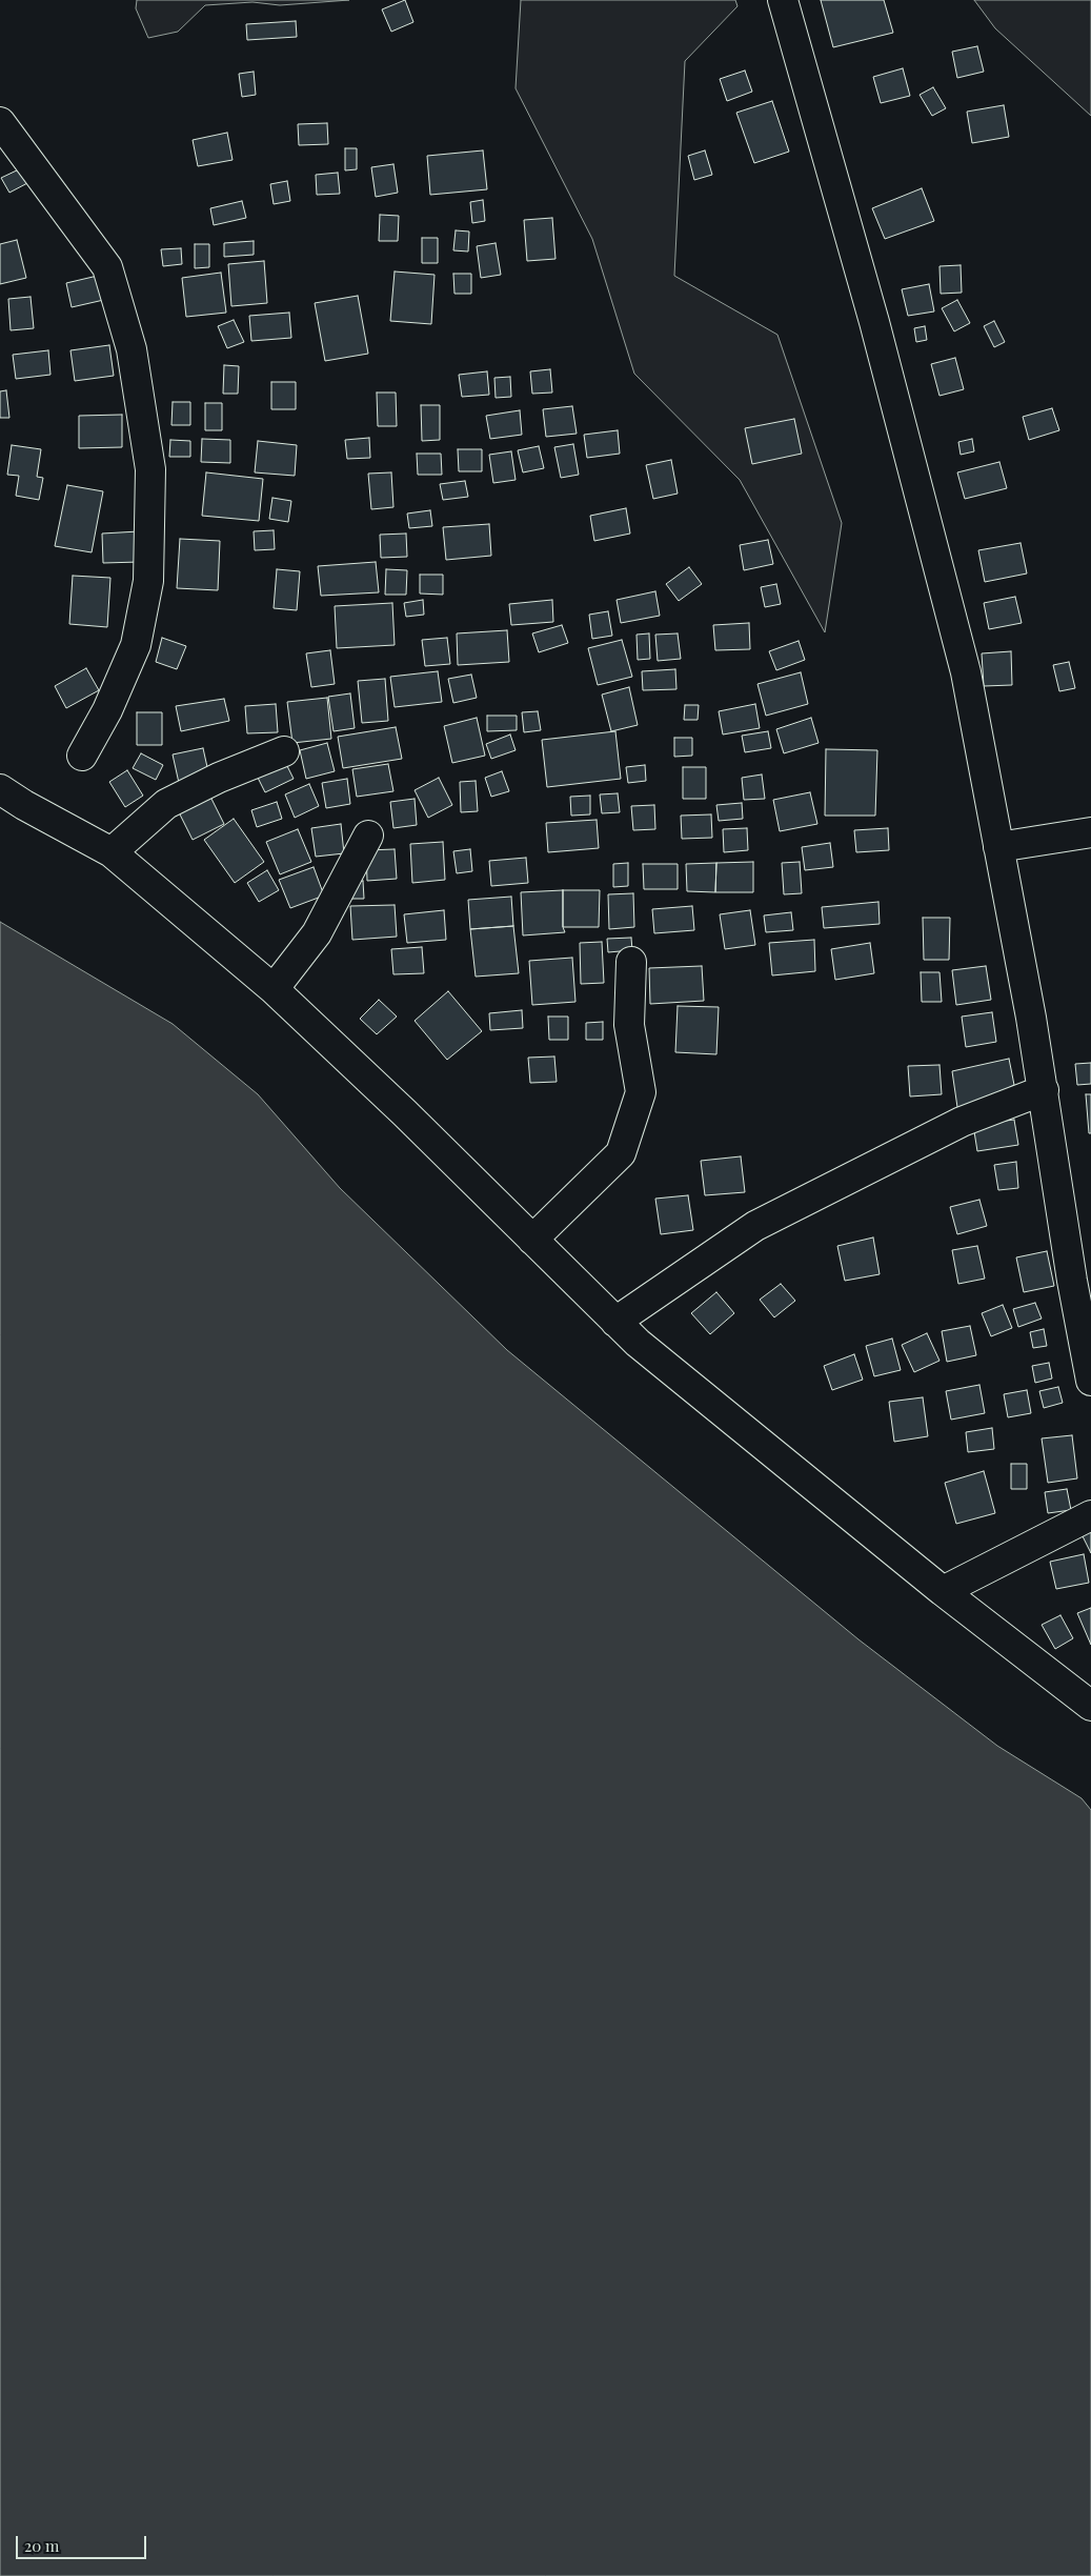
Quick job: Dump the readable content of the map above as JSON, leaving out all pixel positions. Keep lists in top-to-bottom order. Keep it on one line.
{"scale_bar":"20 m"}
